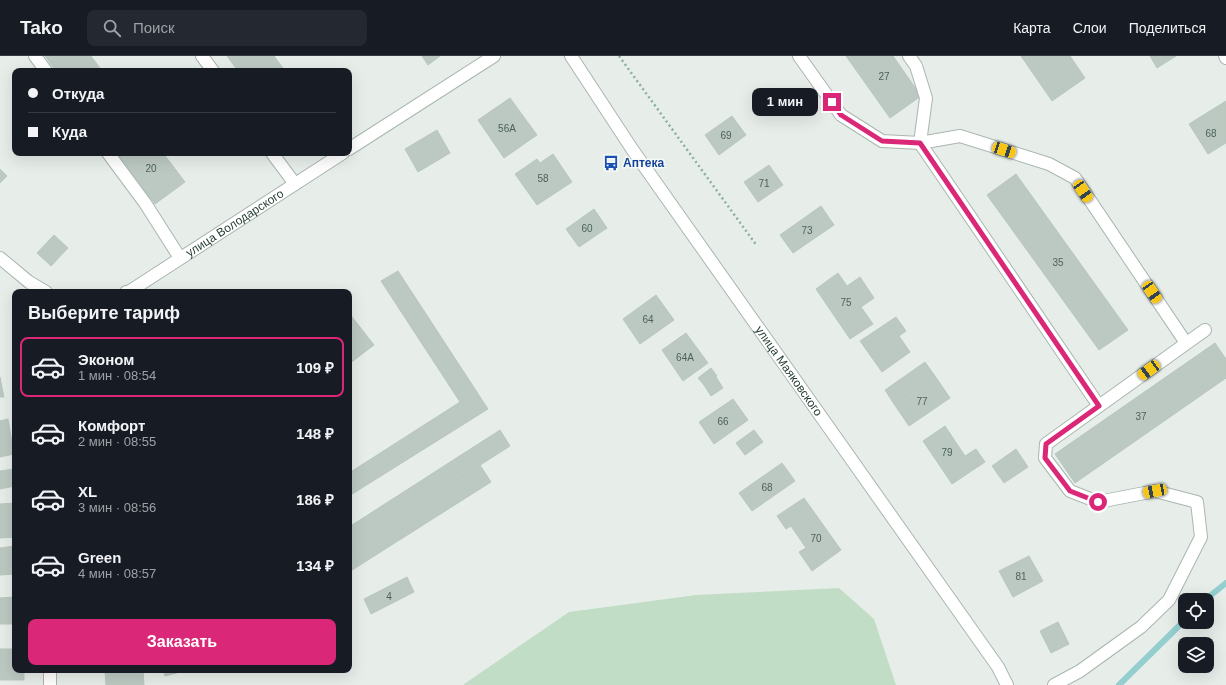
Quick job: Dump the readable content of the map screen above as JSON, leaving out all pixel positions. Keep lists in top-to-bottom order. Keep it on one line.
{"streets":{"street":["улица Володарского","улица Маяковского"]},"places":{"bus stop":["Аптека"]},"house_numbers":["27","56А","68","69","20","58","71","60","73","35","75","64","64А","77","37","66","79","68","70","81","4"],"page":{"header":"Tako","search":"Поиск","nav":["Карта","Слои","Поделиться"],"banner":["Откуда","Куда"],"bubble":"1 мин","heading":"Выберите тариф","list":[{"name":"Эконом","note":"1 мин · 08:54","value":"109 ₽"},{"name":"Комфорт","note":"2 мин · 08:55","value":"148 ₽"},{"name":"XL","note":"3 мин · 08:56","value":"186 ₽"},{"name":"Green","note":"4 мин · 08:57","value":"134 ₽"}],"buttons":"Заказать"}}
